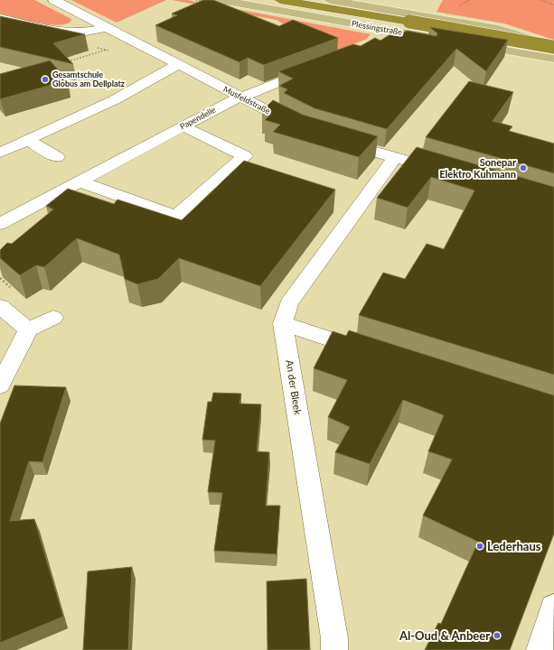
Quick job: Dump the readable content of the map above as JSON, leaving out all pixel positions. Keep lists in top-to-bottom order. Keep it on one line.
{"streets":{"highway":["Plessingstraße"],"street":["Musfeldstraße","Papendelle","An der Bleek"]},"crossings":[["Musfeldstraße","Papendelle"]],"places":["Gesamtschule Globus am Dellplatz","Sonepar Elektro Kuhmann","Lederhaus","Al-Oud & Anbeer"]}
